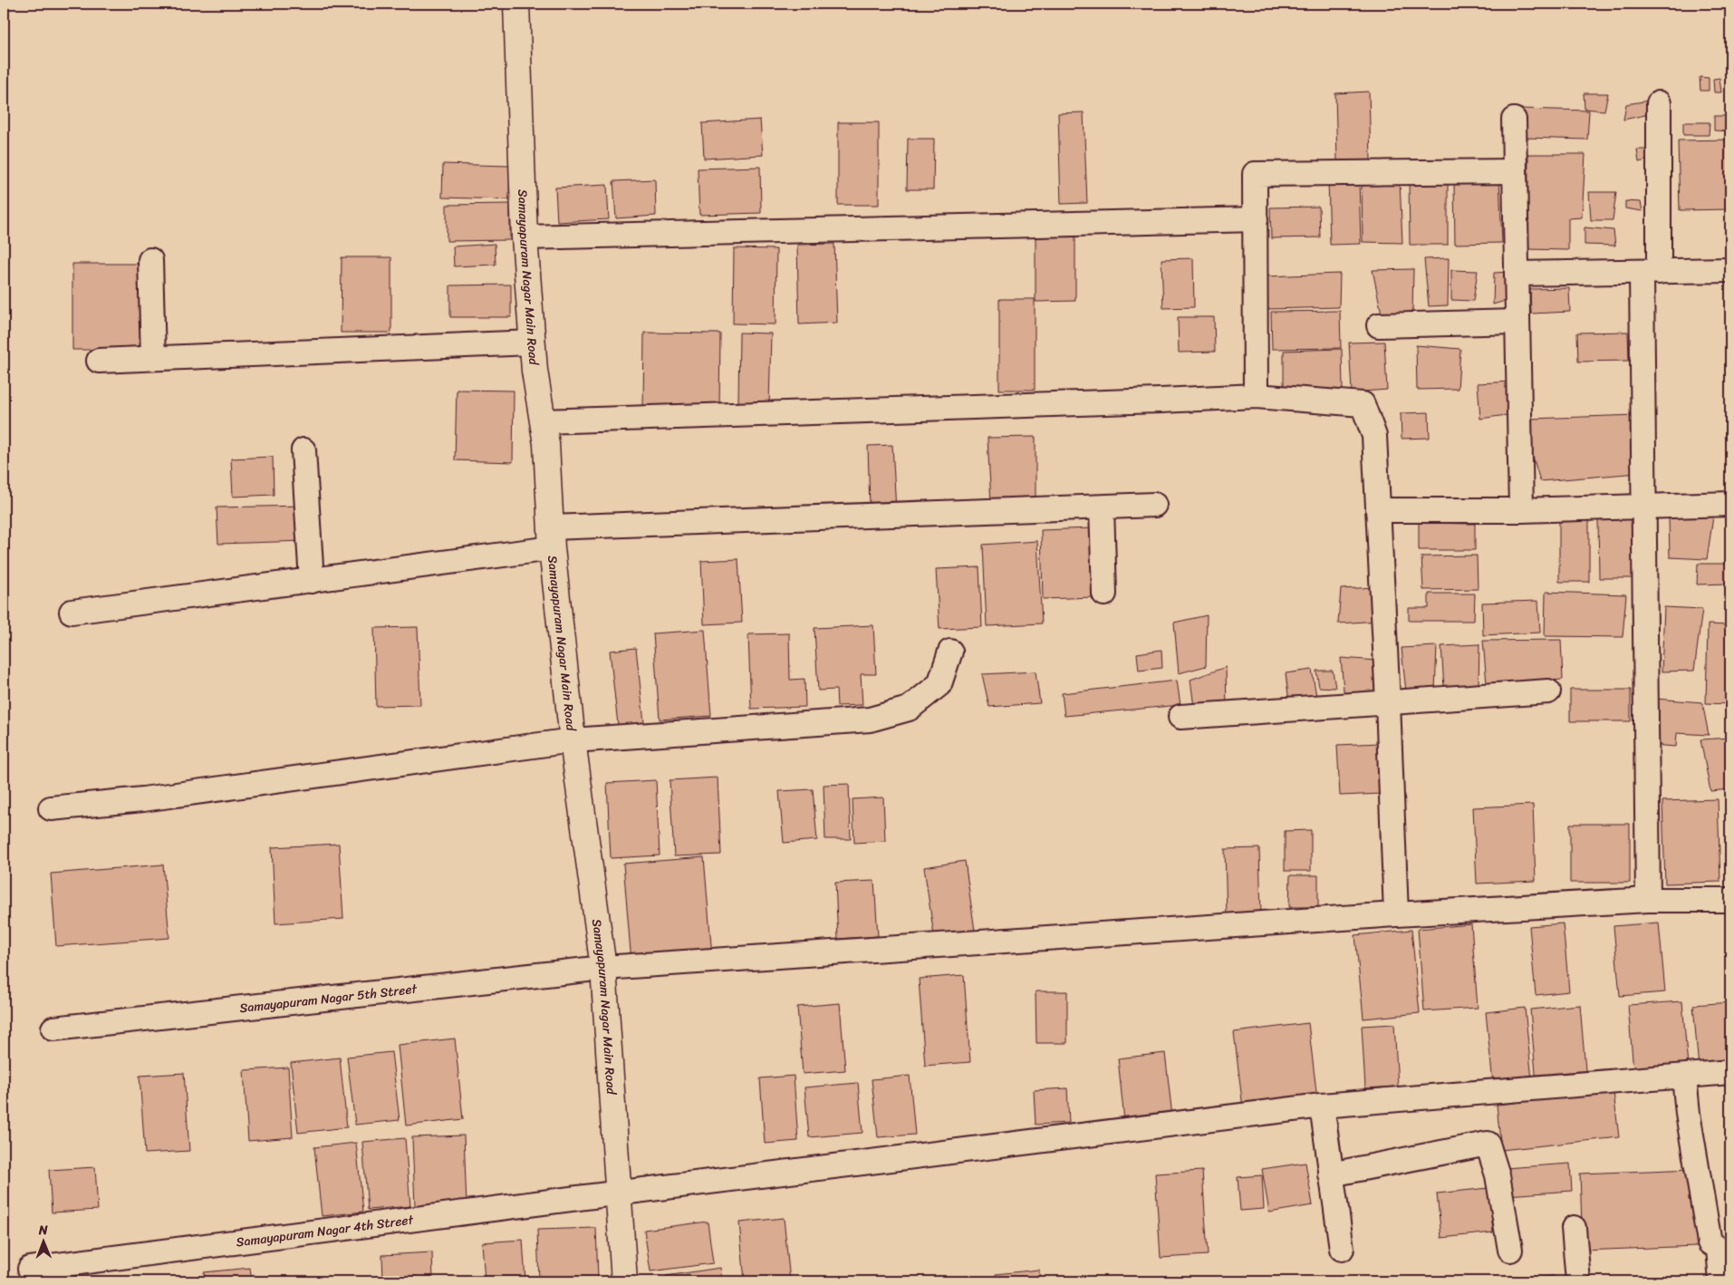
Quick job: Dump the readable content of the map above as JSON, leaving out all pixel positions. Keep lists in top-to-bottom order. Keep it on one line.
{"streets":{"street":["Samayapuram Nagar Main Road","Samayapuram Nagar 5th Street","Samayapuram Nagar 4th Street"]},"crossings":[["Samayapuram Nagar Main Road","Samayapuram Nagar 5th Street"],["Samayapuram Nagar Main Road","Samayapuram Nagar 4th Street"]],"north":"top"}
